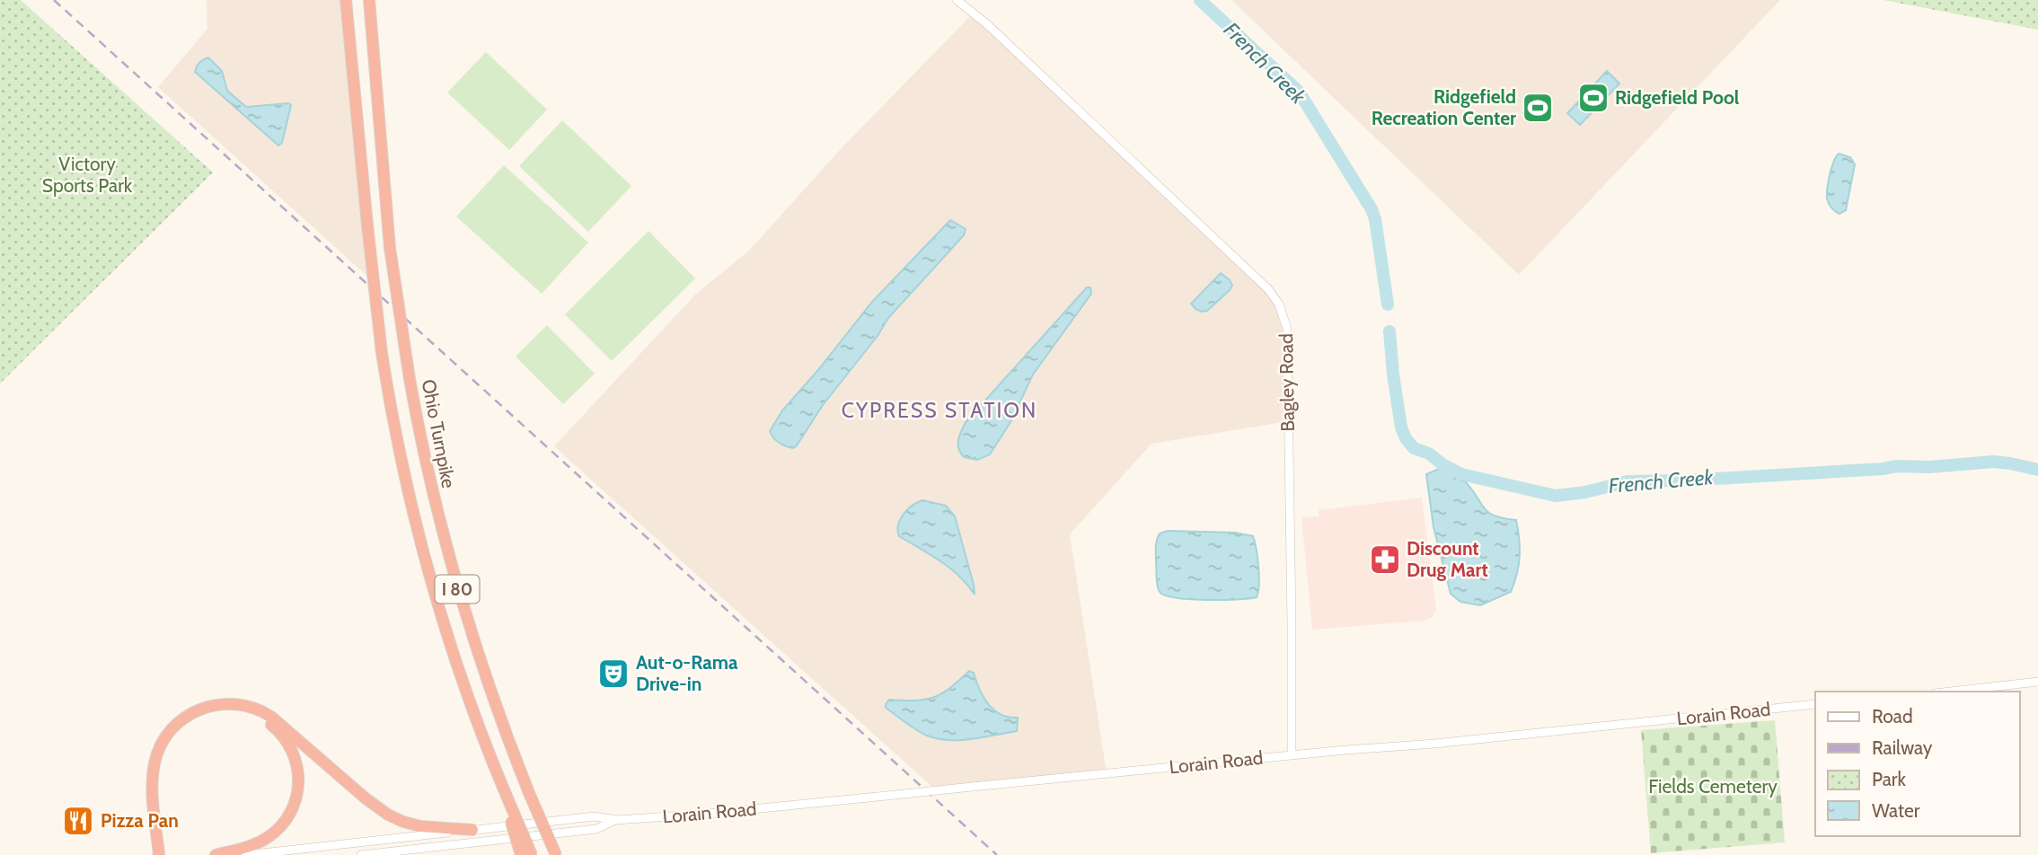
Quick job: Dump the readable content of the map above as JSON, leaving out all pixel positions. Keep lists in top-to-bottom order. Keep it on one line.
{"streets":{"highway":["Ohio Turnpike","I 80"],"street":["Bagley Road","Lorain Road"]},"crossings":[["Bagley Road","Lorain Road"]],"districts":["CYPRESS STATION"],"water":["French Creek"],"parks":["Victory Sports Park","Fields Cemetery"],"places":{"sports":["Ridgefield Pool","Ridgefield Recreation Center"],"pharmacy":["Discount Drug Mart"],"theatre":["Aut-o-Rama Drive-in"],"restaurant":["Pizza Pan"]},"legend":["Road","Railway","Park","Water"]}
